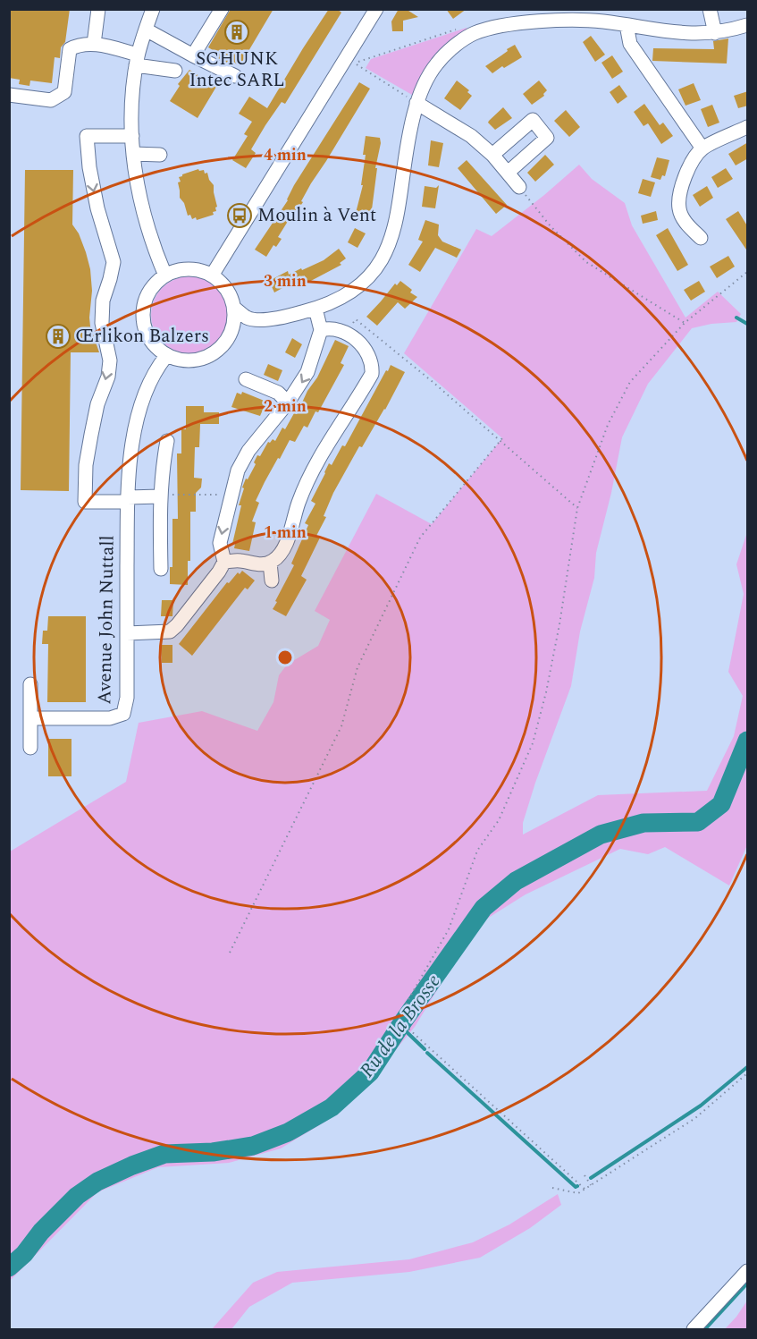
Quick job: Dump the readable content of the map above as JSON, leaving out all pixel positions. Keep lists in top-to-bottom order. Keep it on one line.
{"streets":{"street":["Avenue John Nuttall"]},"water":["Ru de la Brosse"],"places":{"building":["SCHUNK Intec SARL","Œrlikon Balzers"],"bus stop":["Moulin à Vent"]},"rings":["4 min","3 min","2 min","1 min"]}
